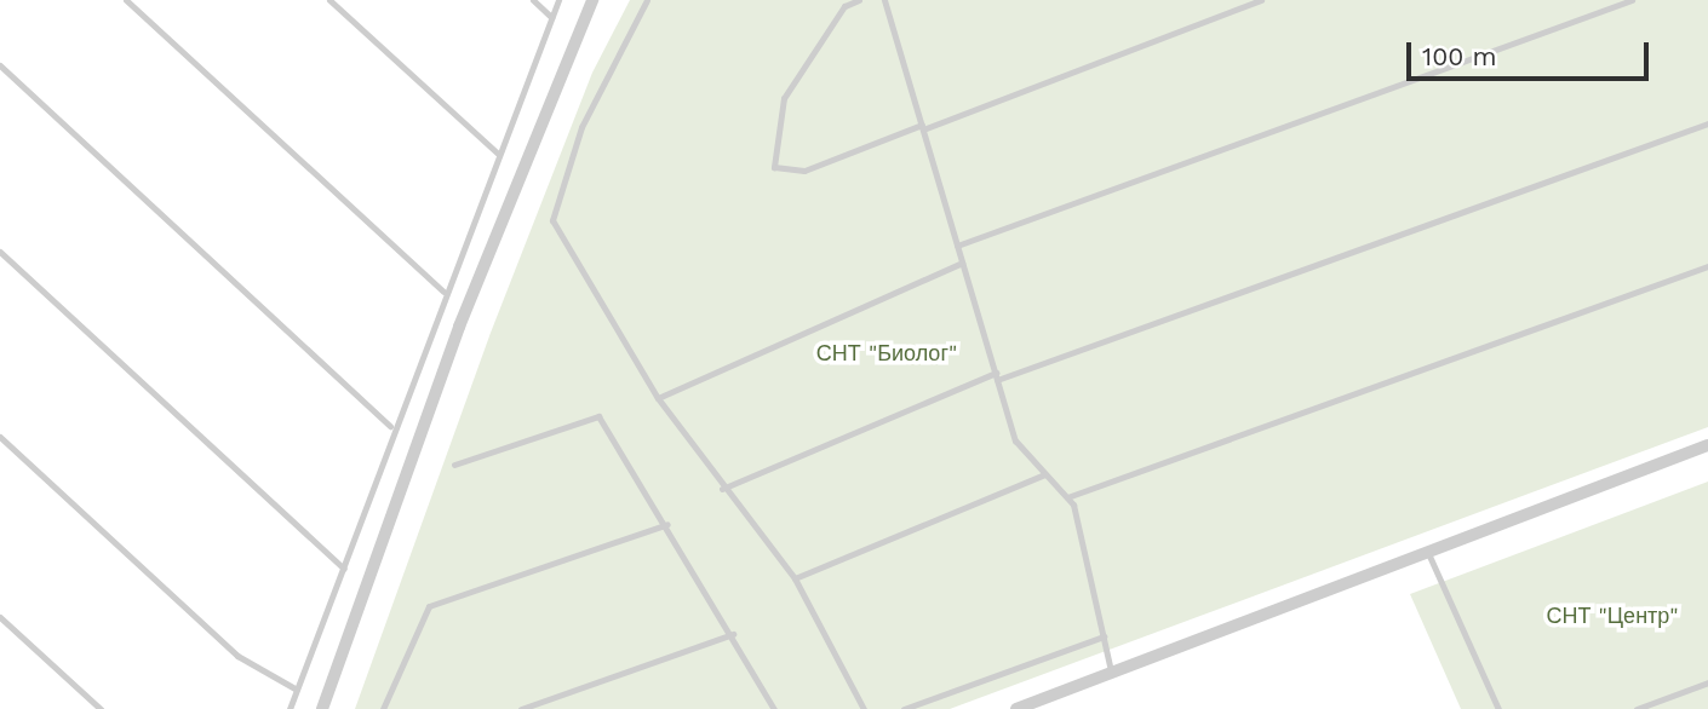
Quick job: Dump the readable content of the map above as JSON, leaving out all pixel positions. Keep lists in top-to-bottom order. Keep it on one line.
{"parks":["СНТ \"Биолог\"","СНТ \"Центр\""],"scale_bar":"100 m"}
